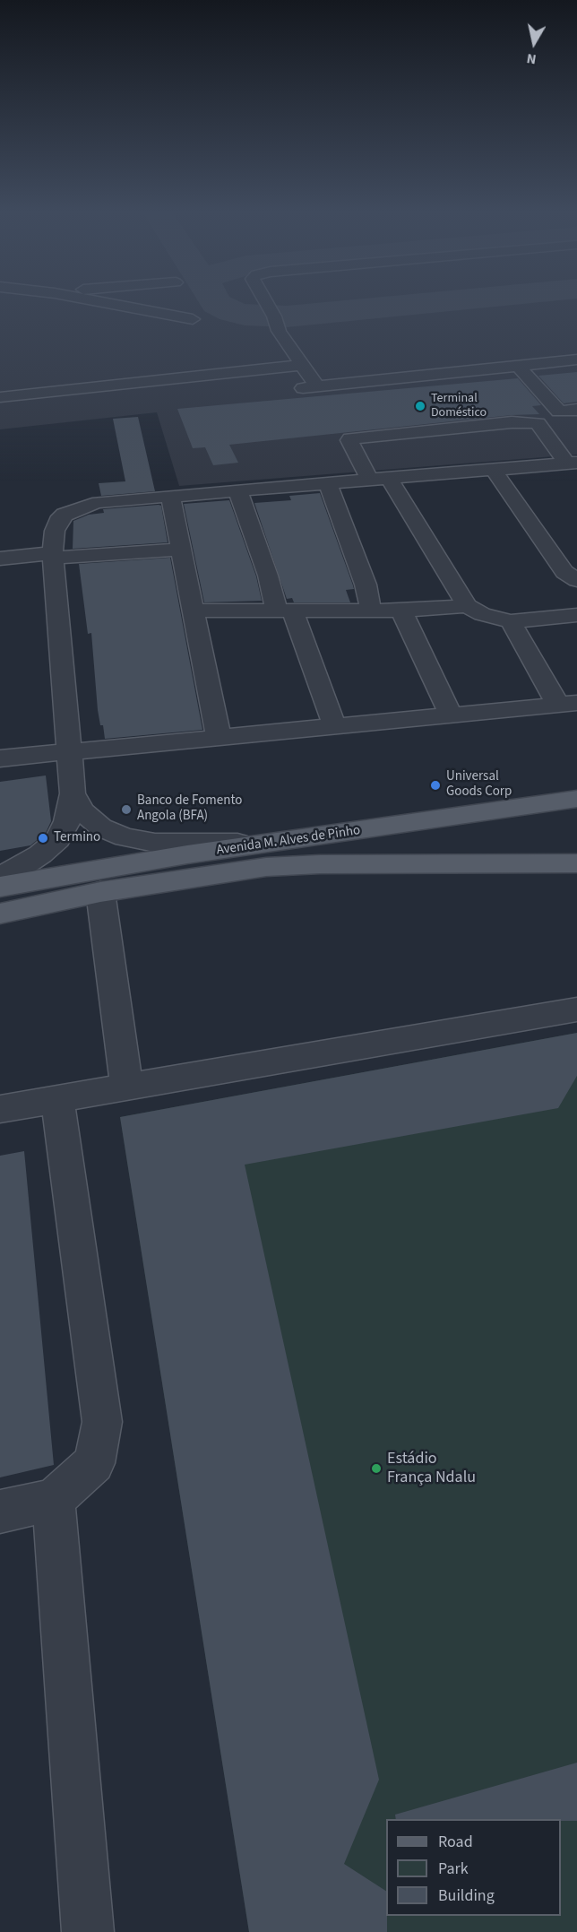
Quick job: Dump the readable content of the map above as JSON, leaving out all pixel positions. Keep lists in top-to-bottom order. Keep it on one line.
{"streets":{"main road":["Avenida M. Alves de Pinho"]},"places":["Terminal Doméstico","Universal Goods Corp","Banco de Fomento Angola (BFA)","Termino","Estádio França Ndalu"],"legend":["Road","Park","Building"],"north":"bottom"}
